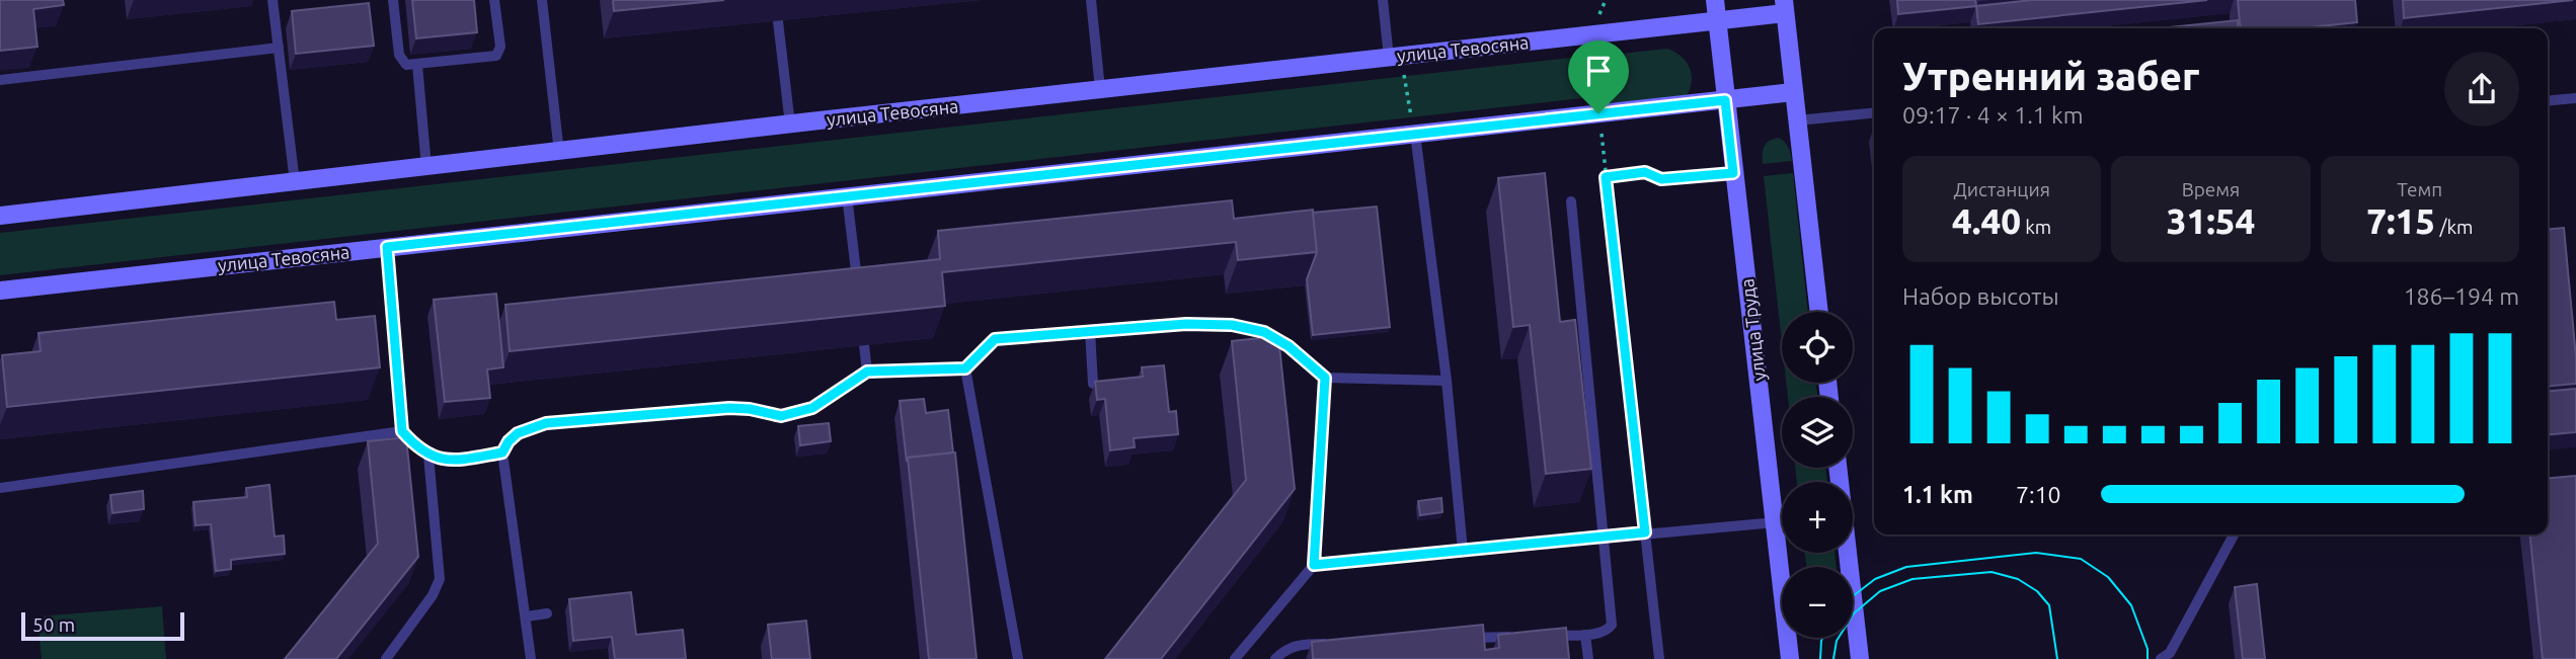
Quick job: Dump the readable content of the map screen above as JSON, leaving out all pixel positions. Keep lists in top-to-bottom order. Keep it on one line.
{"streets":{"main road":["улица Тевосяна","улица Труда"]},"crossings":[["улица Тевосяна","улица Труда"]],"scale_bar":"50 m","page":{"heading":["Утренний забег","09:17 · 4 × 1.1 km"],"stats":[["Дистанция","4.40 km"],["Время","31:54"],["Темп","7:15 /km"]],"chart":["Набор высоты","186–194 m"],"map_buttons":["+","−"],"list":[{"name":"1.1 km","note":"7:10"}],"scale":"50 m"}}
